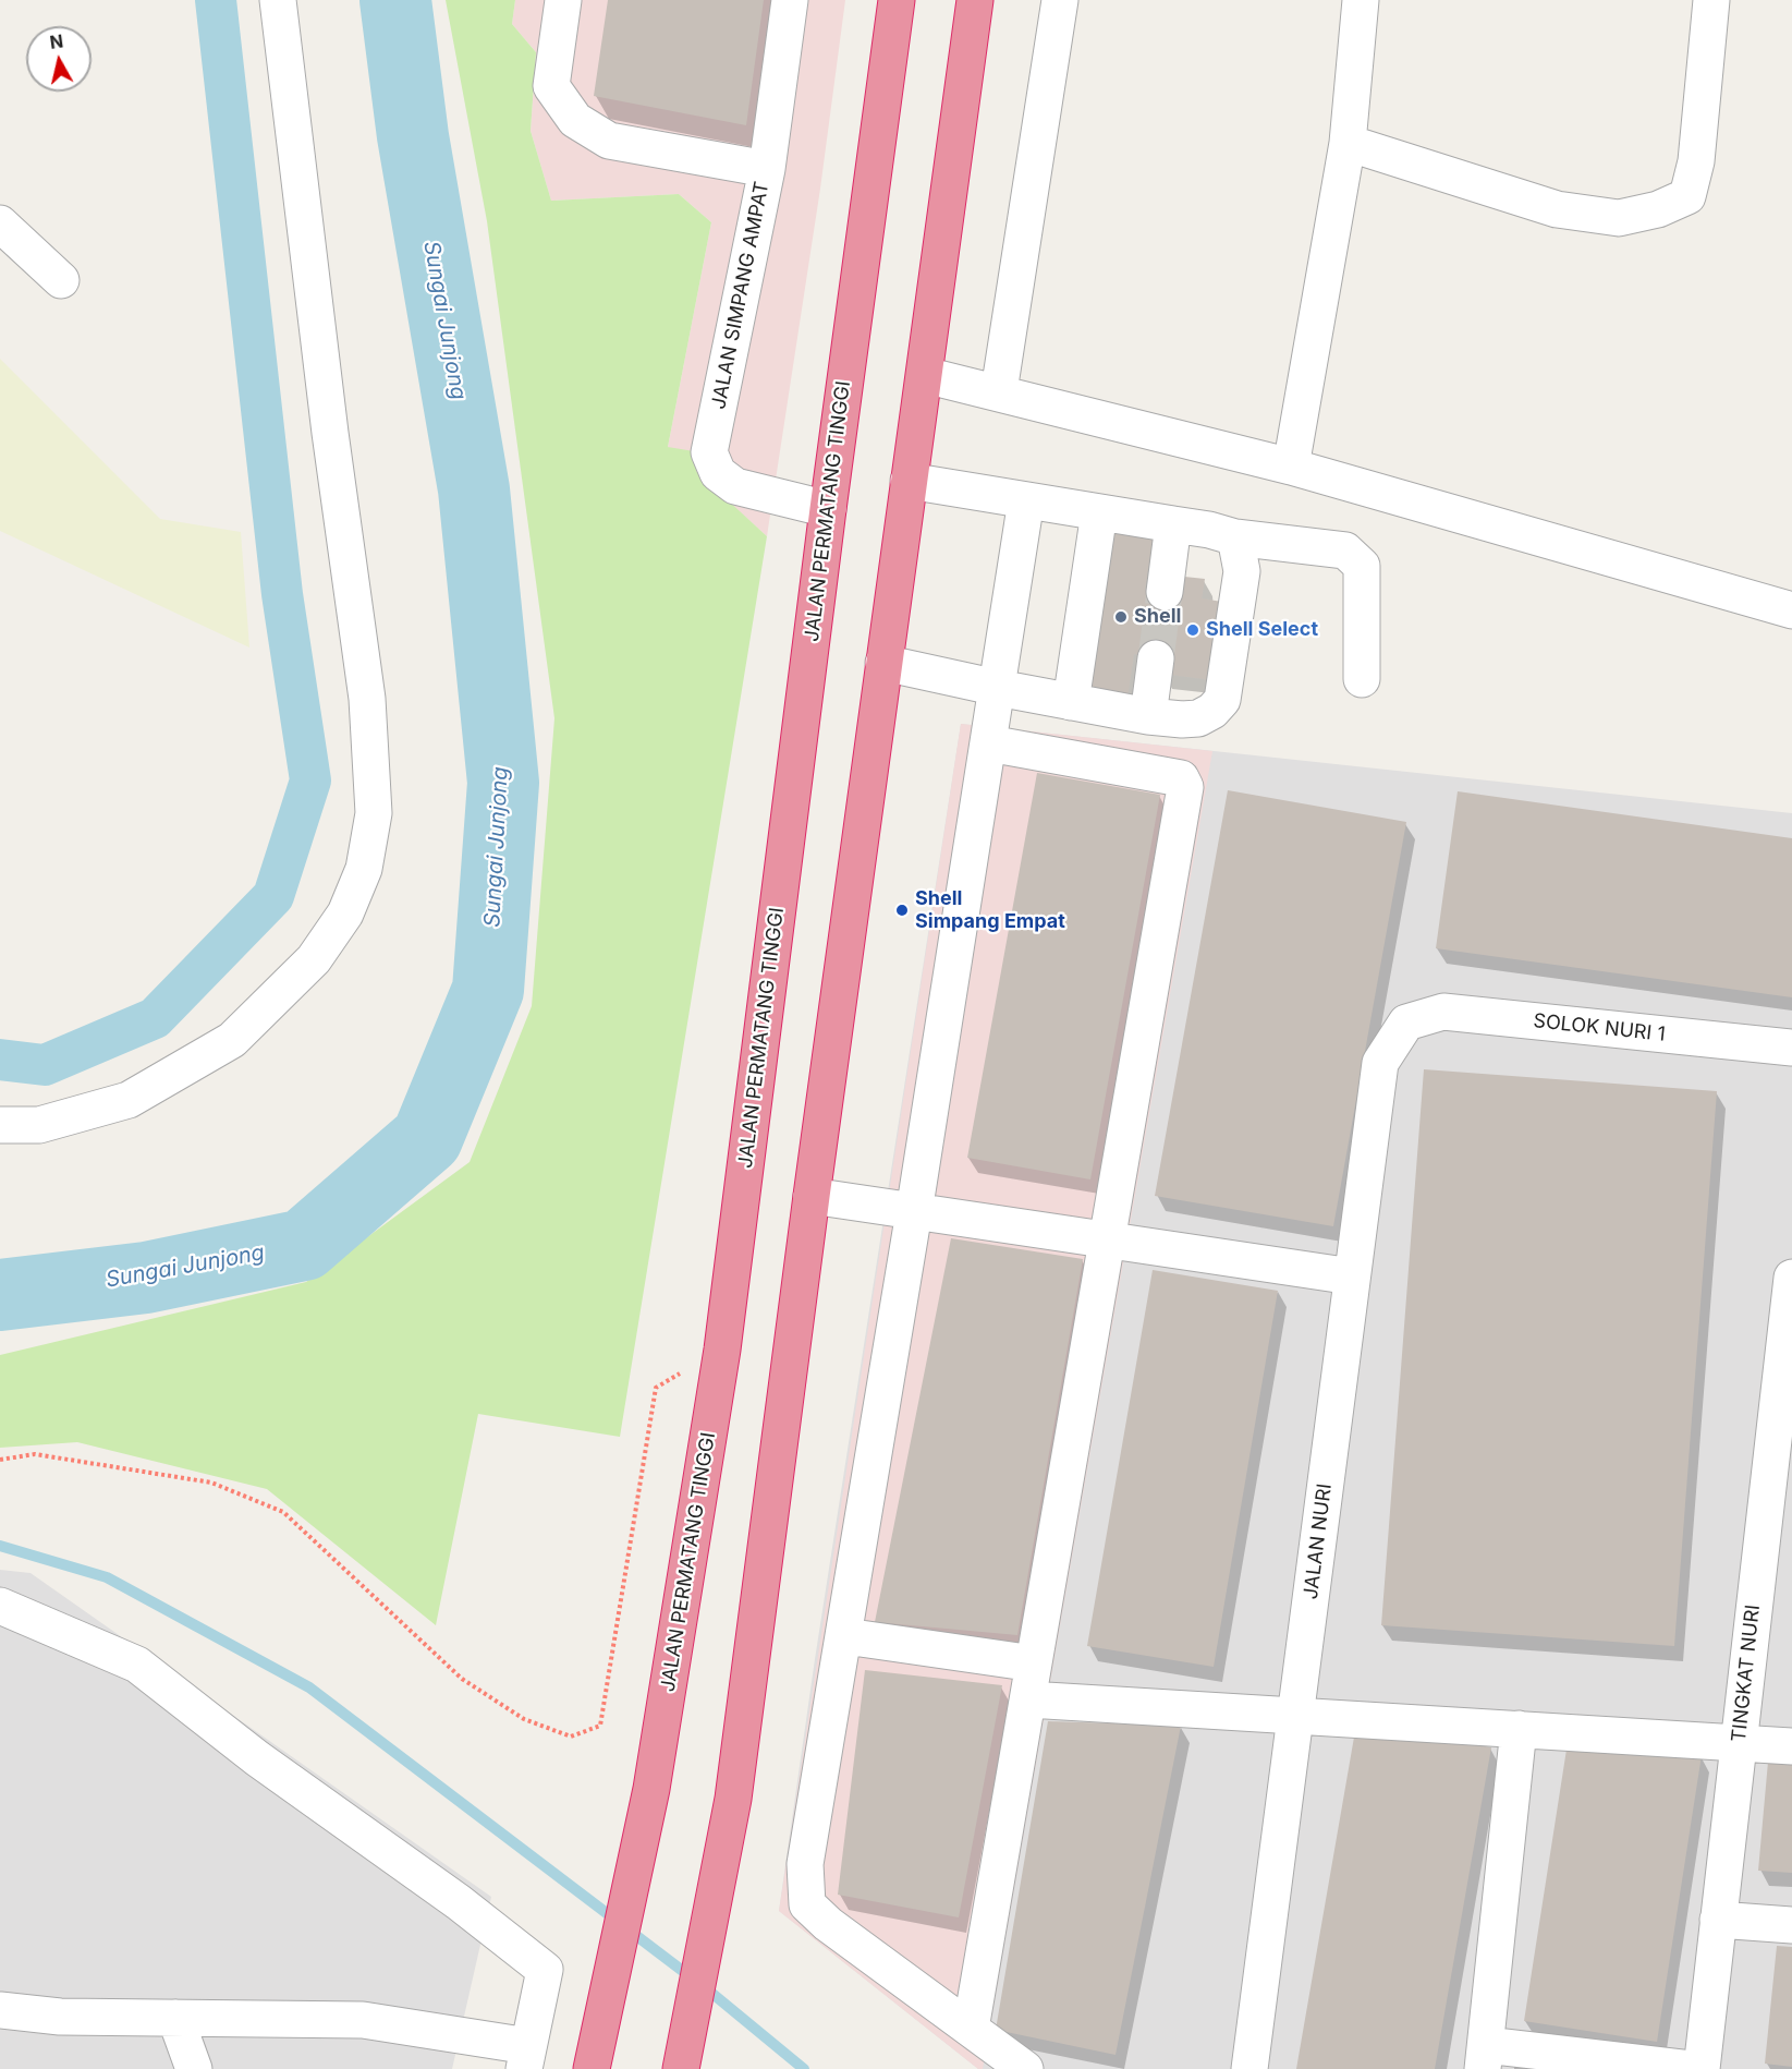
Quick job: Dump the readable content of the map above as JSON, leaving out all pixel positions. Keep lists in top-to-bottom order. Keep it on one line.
{"streets":{"highway":["JALAN PERMATANG TINGGI"],"street":["JALAN SIMPANG AMPAT","SOLOK NURI 1","JALAN NURI","TINGKAT NURI"]},"crossings":[["JALAN SIMPANG AMPAT","JALAN PERMATANG TINGGI"],["SOLOK NURI 1","JALAN NURI"]],"water":["Sungai Junjong"],"places":["Shell","Shell Select","Shell Simpang Empat"],"north":"top"}
